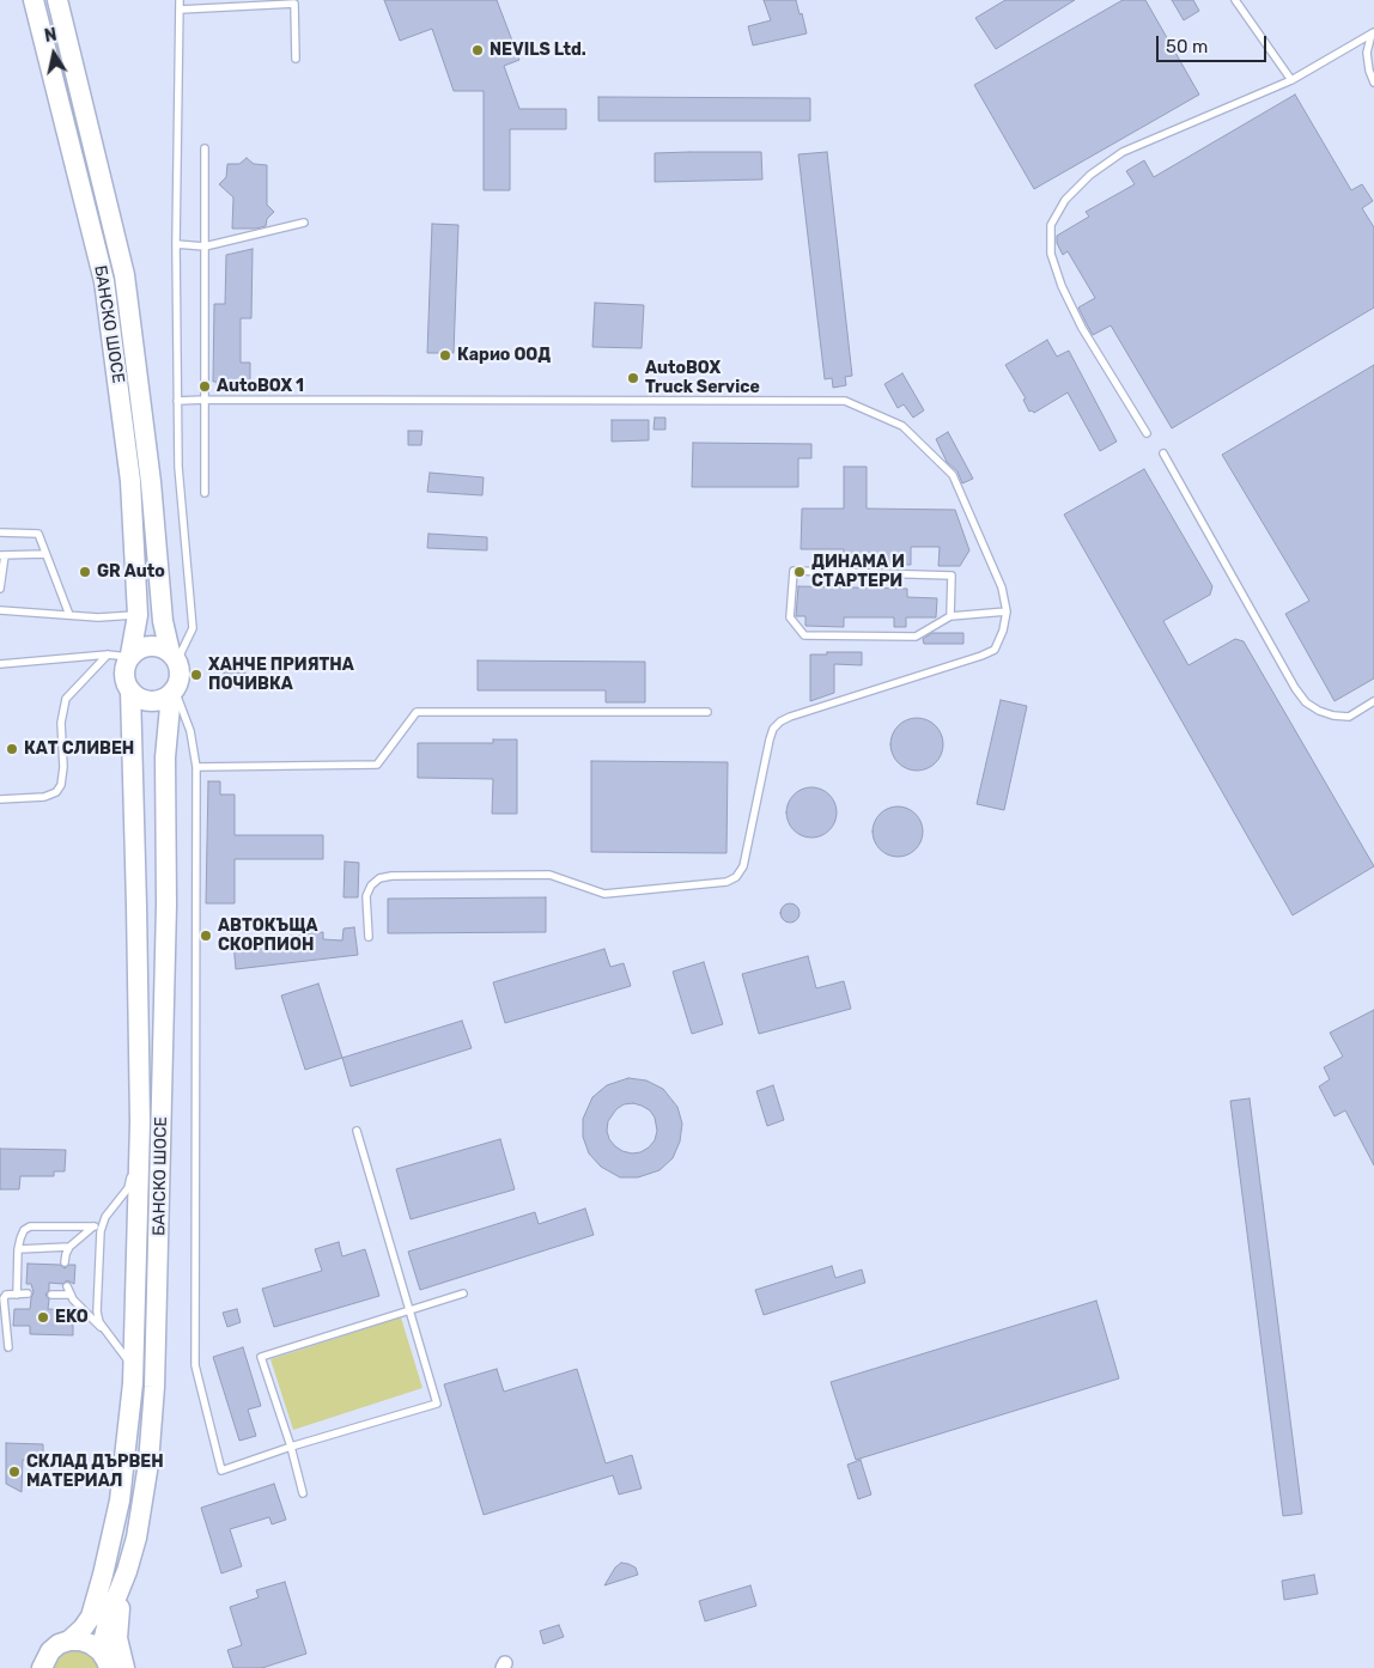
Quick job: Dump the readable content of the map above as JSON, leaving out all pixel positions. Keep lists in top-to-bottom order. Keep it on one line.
{"streets":{"main road":["БАНСКО ШОСЕ"]},"places":["NEVILS Ltd.","Карио ООД","AutoBOX Truck Service","AutoBOX 1","GR Auto","ДИНАМА И СТАРТЕРИ","ХАНЧЕ ПРИЯТНА ПОЧИВКА","КАТ СЛИВЕН","АВТОКЪЩА СКОРПИОН","EKO","СКЛАД ДЪРВЕН МАТЕРИАЛ"],"scale_bar":"50 m","north":"top"}
